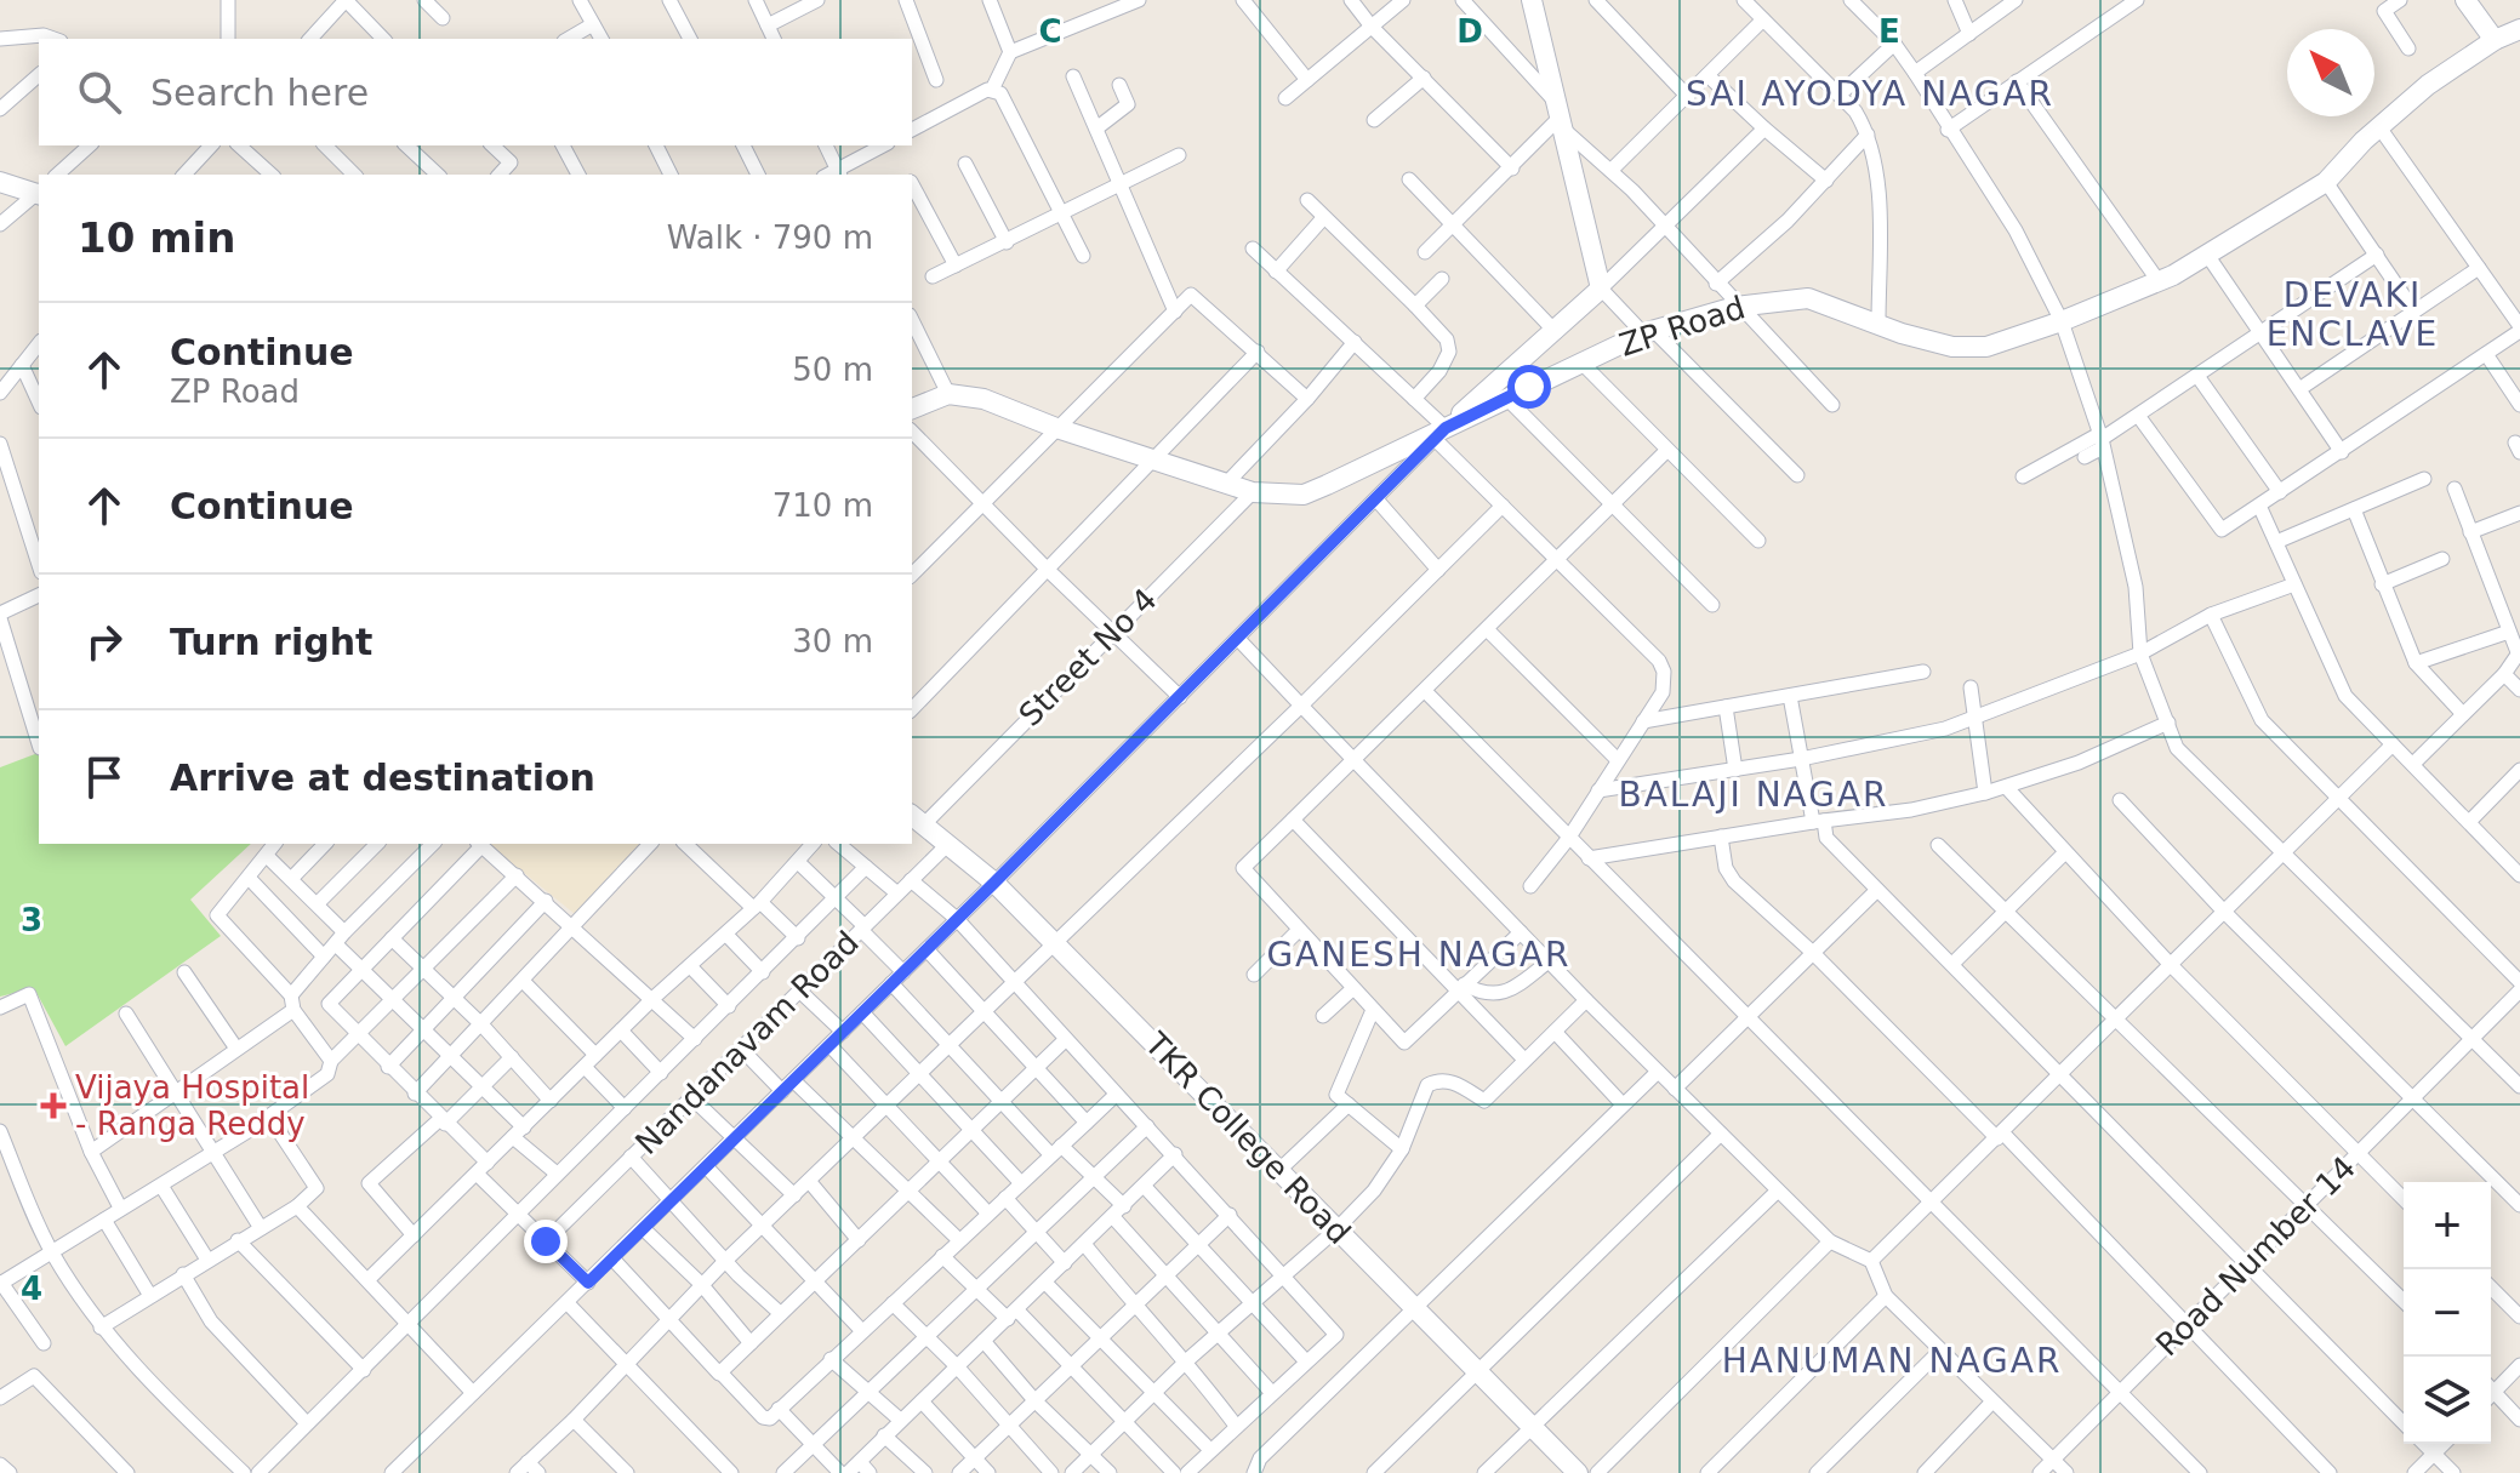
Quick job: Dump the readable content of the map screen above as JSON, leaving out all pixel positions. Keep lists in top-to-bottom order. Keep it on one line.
{"streets":{"street":["ZP Road","Street No 4","Nandanavam Road","TKR College Road","Road Number 14"]},"crossings":[["ZP Road","Street No 4"],["Street No 4","TKR College Road"],["Nandanavam Road","TKR College Road"]],"districts":["SAI AYODYA NAGAR","DEVAKI ENCLAVE","BALAJI NAGAR","GANESH NAGAR","HANUMAN NAGAR"],"places":{"health":["Vijaya Hospital - Ranga Reddy"]},"north":"top left","page":{"search":"Search here","heading":["10 min","Walk · 790 m"],"list":[["Continue","ZP Road","50 m"],["Continue","710 m"],["Turn right","30 m"],"Arrive at destination"],"map_buttons":["+","−"]},"grid":{"columns":["C","D","E"],"rows":["3","4"]}}
